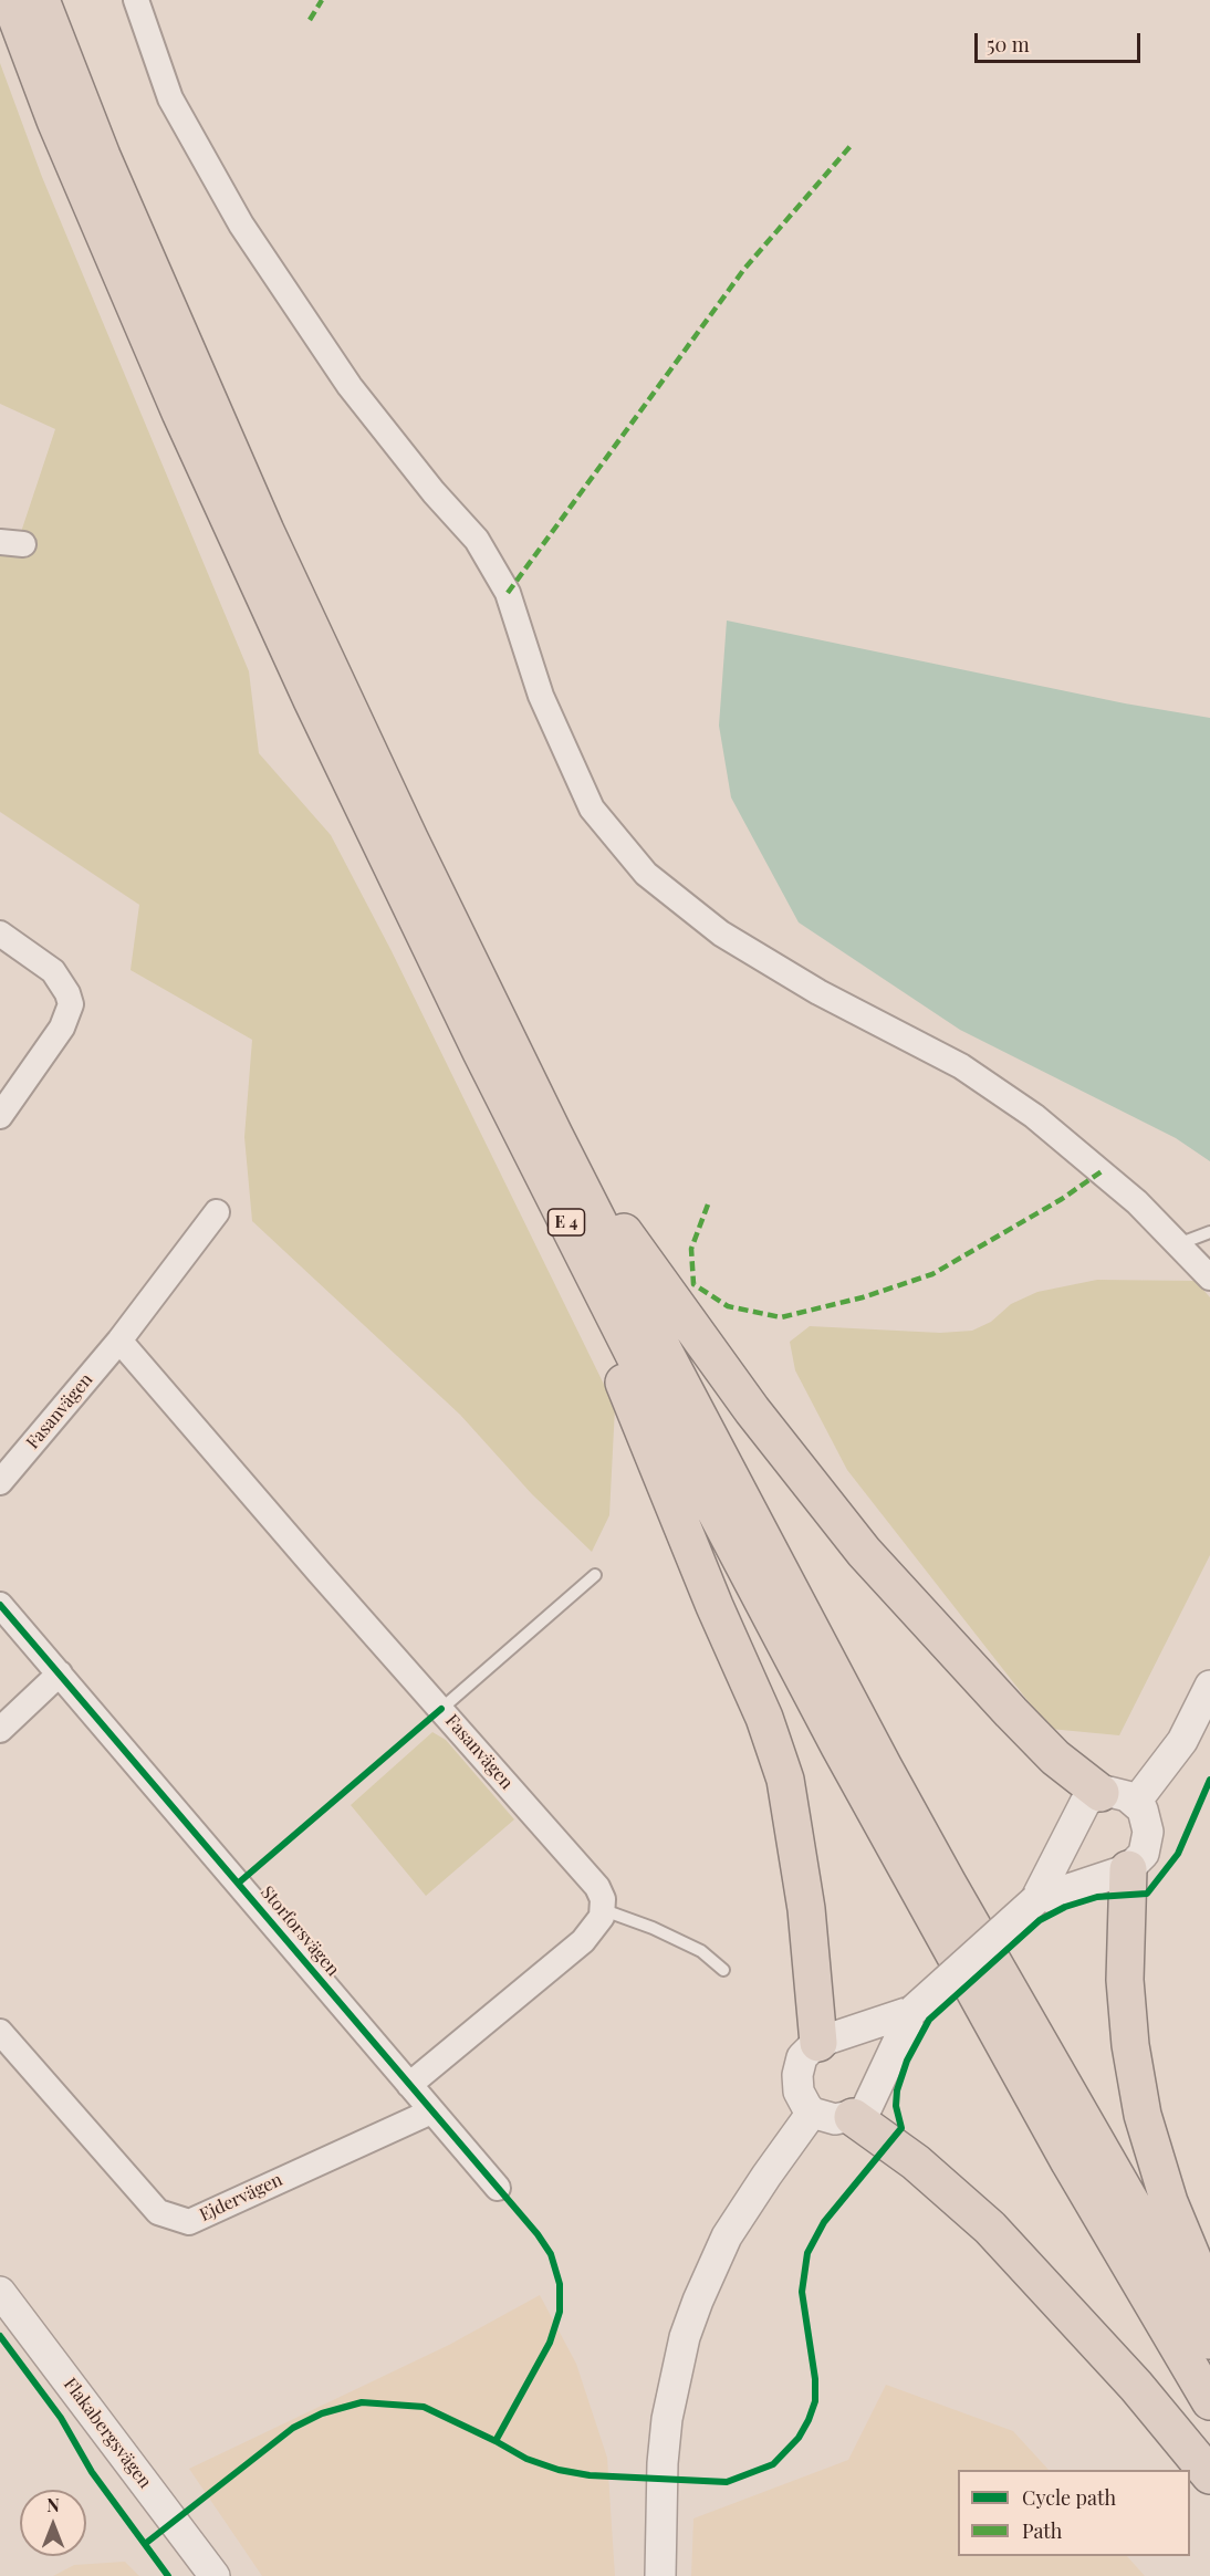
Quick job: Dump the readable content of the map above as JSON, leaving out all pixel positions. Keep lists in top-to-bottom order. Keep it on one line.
{"streets":{"highway":["E 4"],"street":["Fasanvägen","Storforsvägen","Ejdervägen","Flakabergsvägen"]},"crossings":[["Storforsvägen","Ejdervägen"]],"legend":["Cycle path","Path"],"scale_bar":"50 m","north":"top"}
